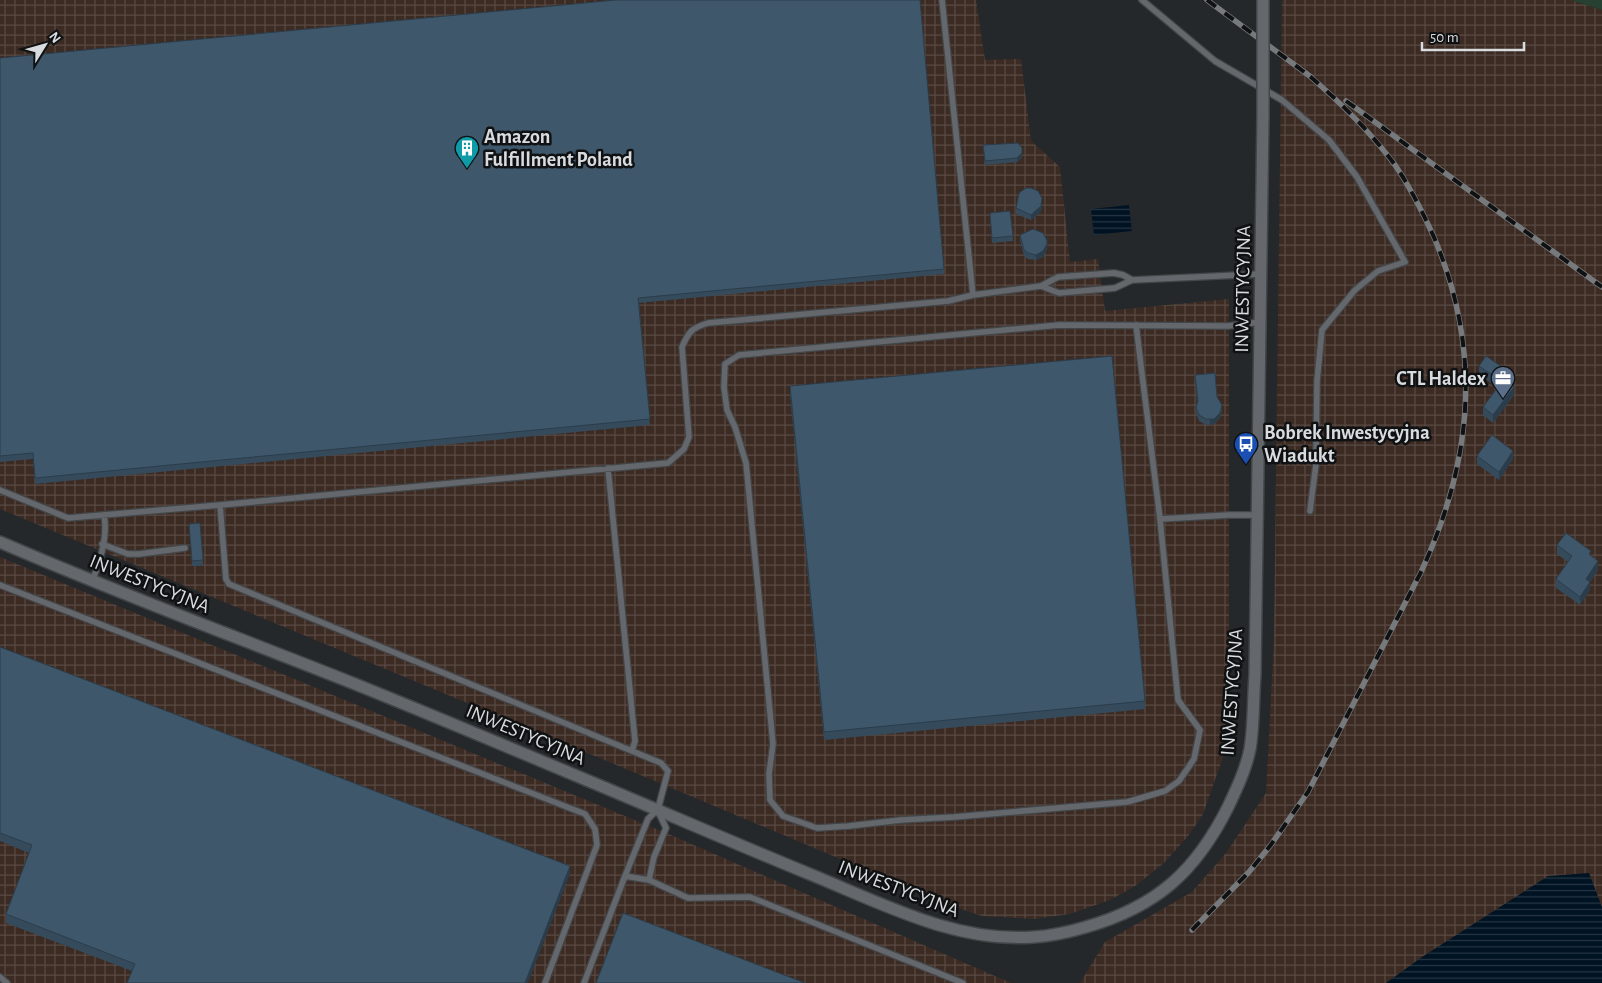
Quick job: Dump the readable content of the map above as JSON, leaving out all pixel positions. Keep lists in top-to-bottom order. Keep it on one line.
{"streets":{"street":["INWESTYCYJNA"]},"places":{"building":["Amazon Fulfillment Poland"],"office":["CTL Haldex"],"bus stop":["Bobrek Inwestycyjna Wiadukt"]},"scale_bar":"50 m","north":"top right"}
